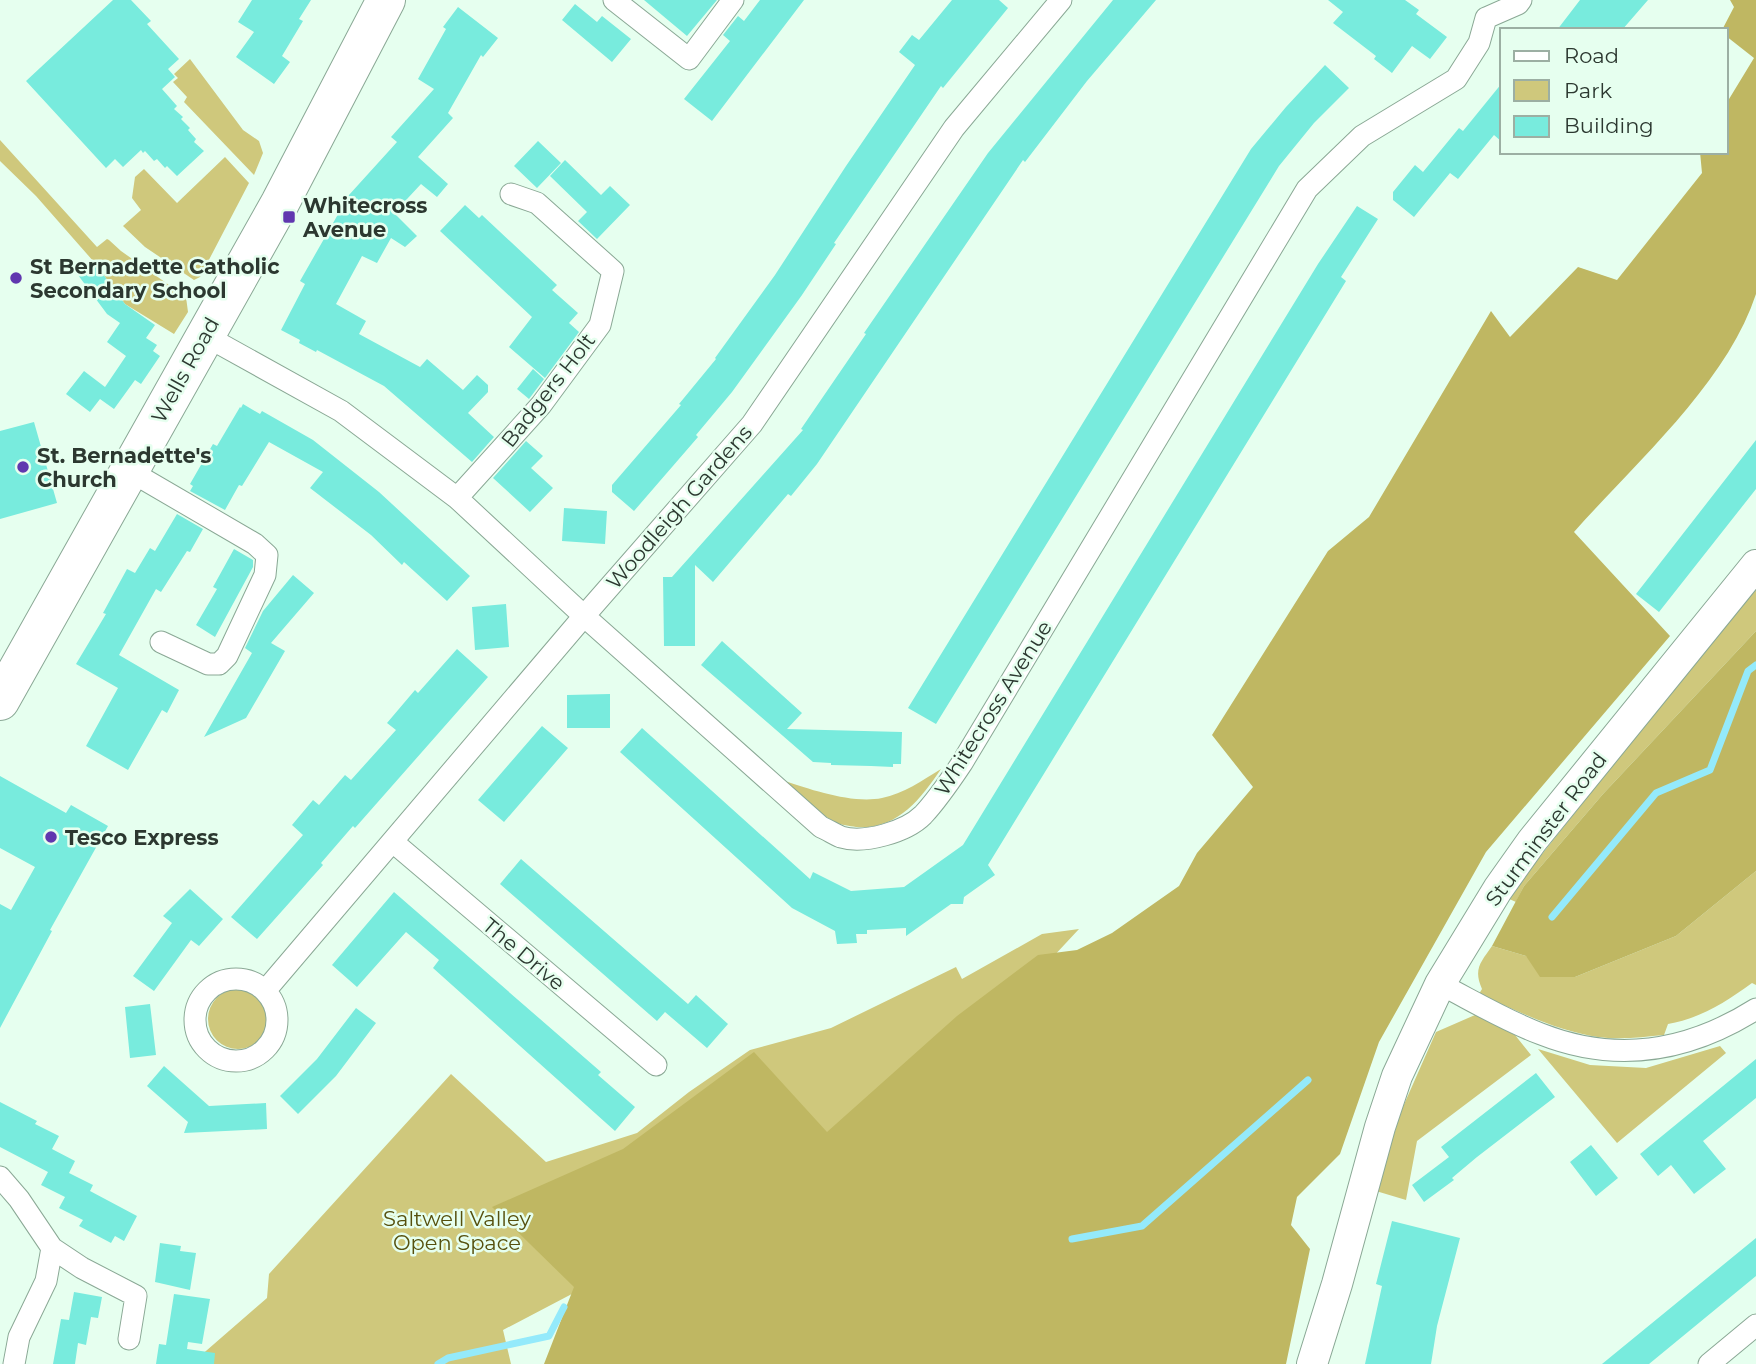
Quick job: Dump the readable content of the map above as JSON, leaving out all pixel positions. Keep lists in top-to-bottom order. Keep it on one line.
{"streets":{"highway":["Wells Road"],"street":["Badgers Holt","Woodleigh Gardens","Whitecross Avenue","Sturminster Road","The Drive"]},"crossings":[["Wells Road","Whitecross Avenue"],["Badgers Holt","Whitecross Avenue"],["Woodleigh Gardens","Whitecross Avenue"],["Woodleigh Gardens","The Drive"]],"parks":["Saltwell Valley Open Space"],"places":{"transit":["Whitecross Avenue"],"other":["St Bernadette Catholic Secondary School","St. Bernadette's Church","Tesco Express"]},"legend":["Road","Park","Building"]}
